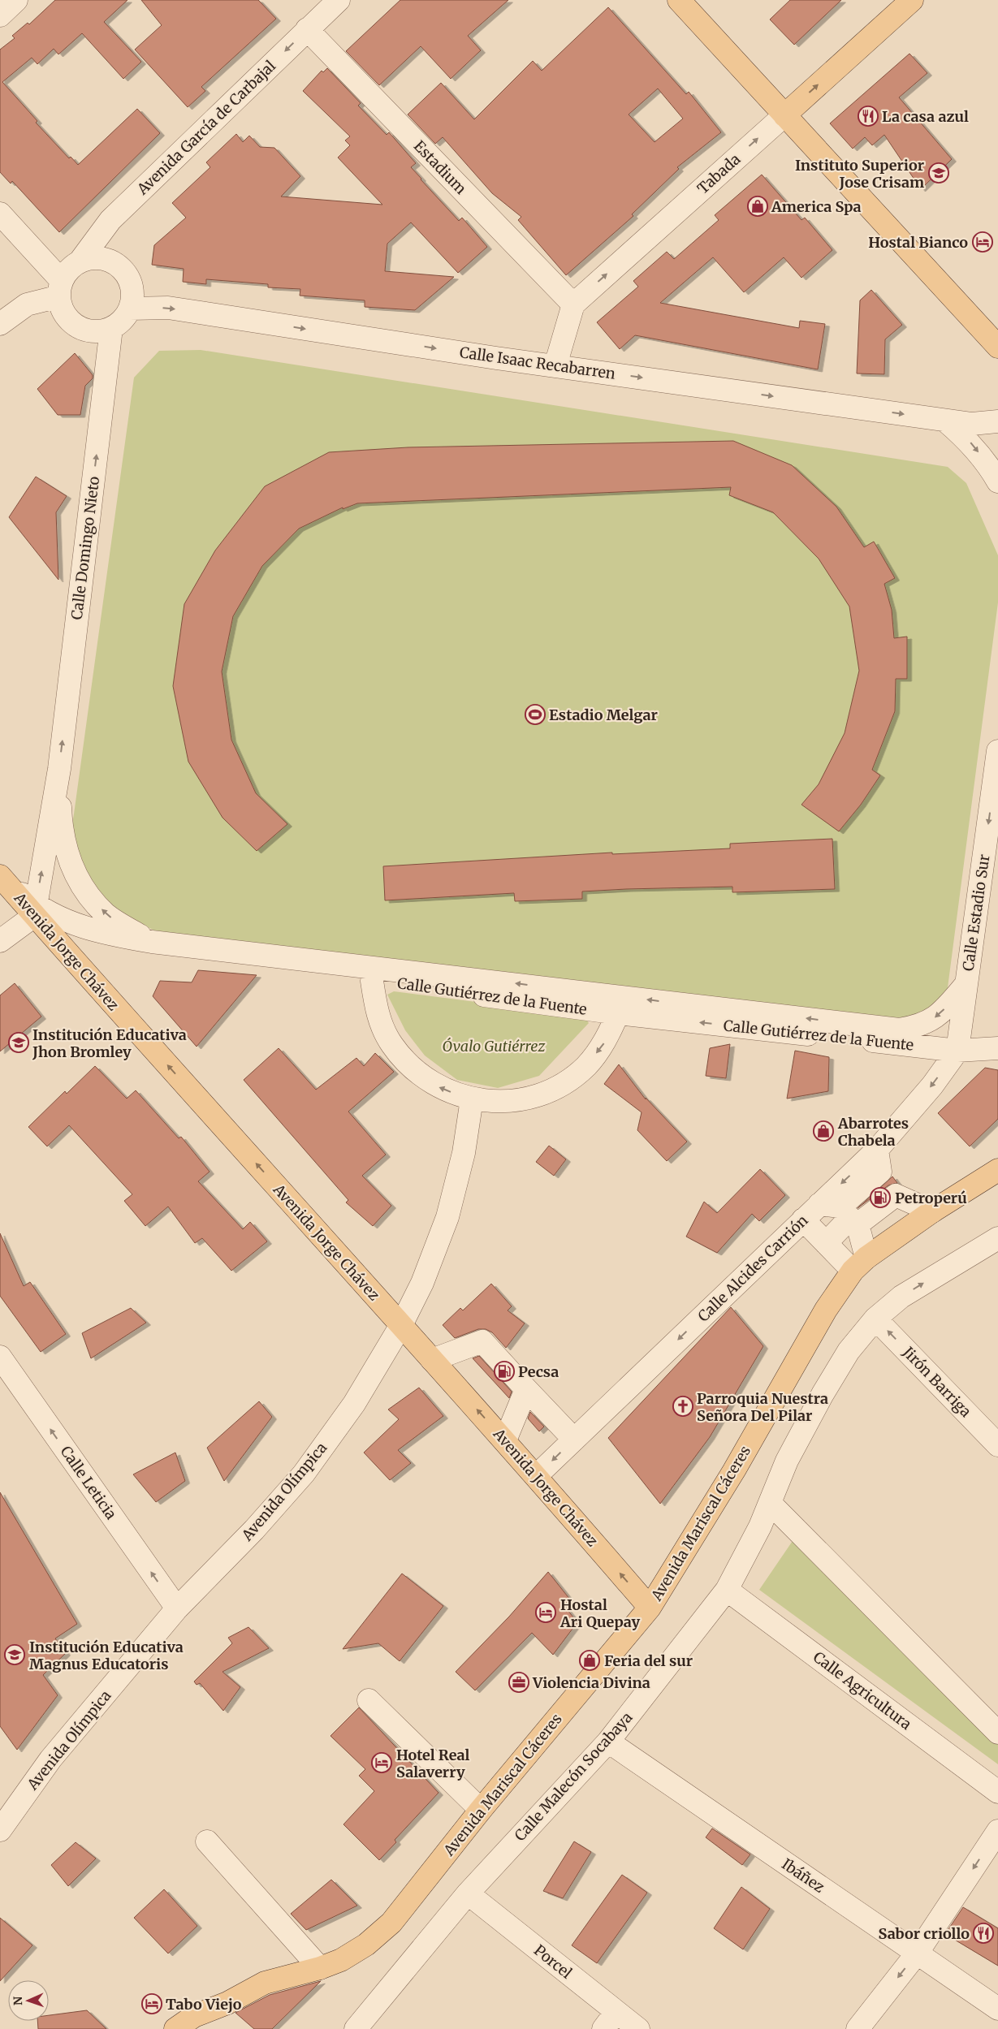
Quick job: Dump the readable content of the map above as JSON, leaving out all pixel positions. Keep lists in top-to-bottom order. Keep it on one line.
{"streets":{"main road":["Tabada","Avenida Jorge Chávez","Avenida Mariscal Cáceres"],"street":["Avenida García de Carbajal","Estadium","Calle Isaac Recabarren","Calle Domingo Nieto","Calle Estadio Sur","Calle Gutiérrez de la Fuente","Calle Alcides Carrión","Jirón Barriga","Calle Leticia","Avenida Olímpica","Calle Agricultura","Calle Malecón Socabaya","Ibáñez","Porcel"]},"crossings":[["Avenida García de Carbajal","Estadium"],["Avenida García de Carbajal","Calle Isaac Recabarren"],["Avenida García de Carbajal","Calle Domingo Nieto"],["Estadium","Tabada"],["Calle Isaac Recabarren","Calle Domingo Nieto"],["Calle Domingo Nieto","Avenida Jorge Chávez"],["Calle Domingo Nieto","Calle Gutiérrez de la Fuente"],["Calle Estadio Sur","Calle Gutiérrez de la Fuente"],["Calle Estadio Sur","Calle Alcides Carrión"],["Avenida Jorge Chávez","Calle Gutiérrez de la Fuente"],["Avenida Jorge Chávez","Calle Alcides Carrión"],["Avenida Jorge Chávez","Avenida Olímpica"],["Avenida Jorge Chávez","Avenida Mariscal Cáceres"],["Calle Gutiérrez de la Fuente","Calle Alcides Carrión"],["Jirón Barriga","Calle Malecón Socabaya"],["Calle Leticia","Avenida Olímpica"],["Calle Agricultura","Calle Malecón Socabaya"],["Calle Malecón Socabaya","Ibáñez"],["Calle Malecón Socabaya","Porcel"]],"one_way":["Avenida García de Carbajal","Tabada","Calle Isaac Recabarren","Calle Domingo Nieto","Calle Estadio Sur","Avenida Jorge Chávez","Calle Alcides Carrión","Jirón Barriga","Calle Leticia"],"parks":["Óvalo Gutiérrez"],"places":{"restaurant":["La casa azul","Sabor criollo"],"school or university":["Instituto Superior Jose Crisam","Institución Educativa Jhon Bromley","Institución Educativa Magnus Educatoris"],"shop":["America Spa","Abarrotes Chabela","Feria del sur"],"hotel":["Hostal Bianco","Hostal Ari Quepay","Hotel Real Salaverry","Tabo Viejo"],"sports":["Estadio Melgar"],"fuel station":["Petroperú","Pecsa"],"church":["Parroquia Nuestra Señora Del Pilar"],"office":["Violencia Divina"]},"north":"left"}
